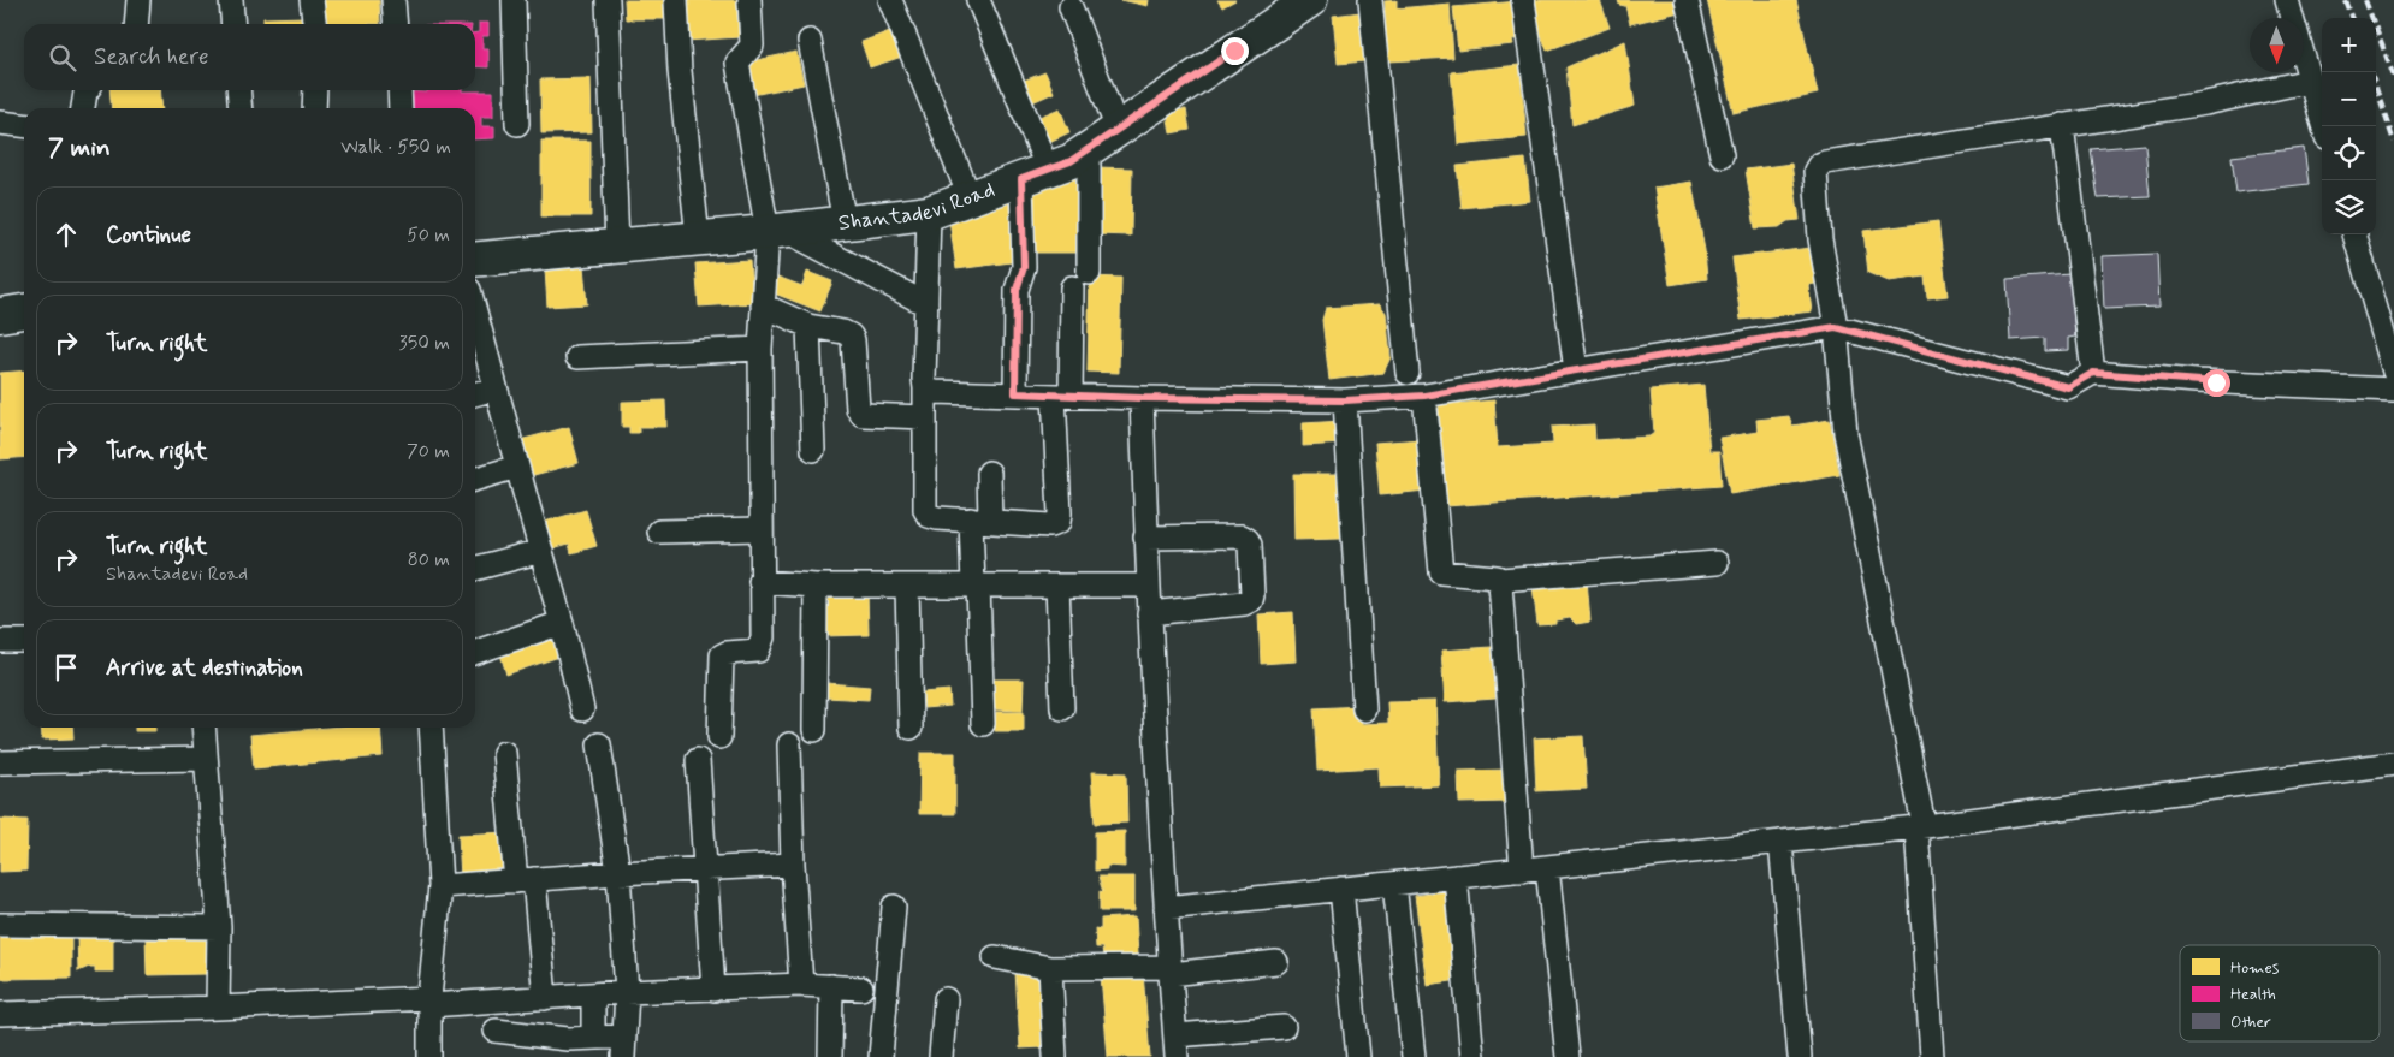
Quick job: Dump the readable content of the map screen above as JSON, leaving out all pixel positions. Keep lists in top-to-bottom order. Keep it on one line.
{"streets":{"street":["Shantadevi Road"]},"legend":["Homes","Health","Other"],"north":"bottom","page":{"map_buttons":["+","−"],"search":"Search here","heading":["7 min","Walk · 550 m"],"list":[["Continue","50 m"],["Turn right","350 m"],["Turn right","70 m"],["Turn right","Shantadevi Road","80 m"],"Arrive at destination"]}}
